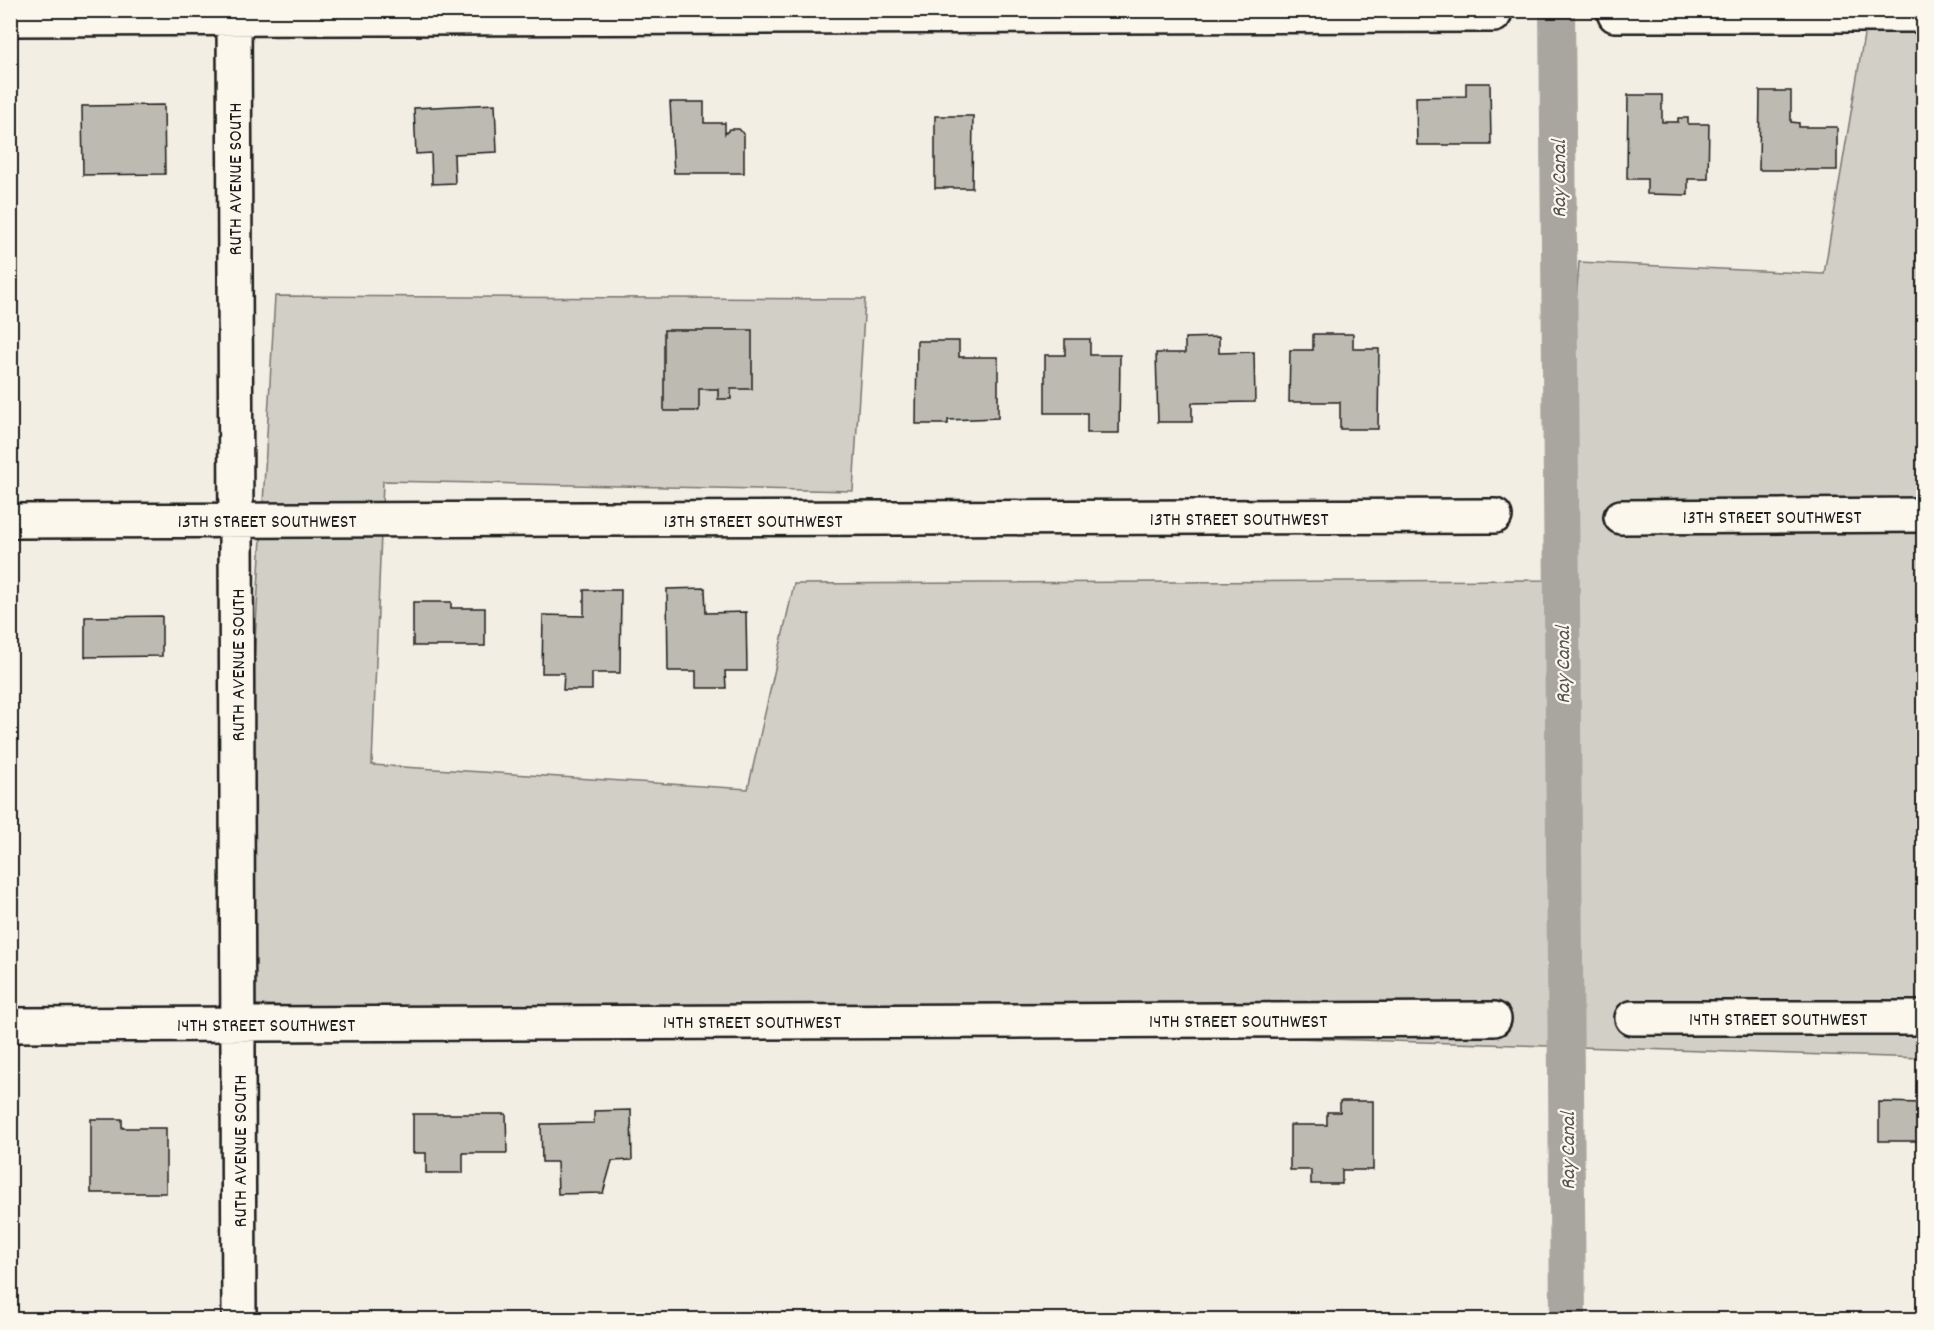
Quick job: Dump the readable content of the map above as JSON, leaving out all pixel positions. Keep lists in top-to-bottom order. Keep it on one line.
{"streets":{"street":["RUTH AVENUE SOUTH","13TH STREET SOUTHWEST","14TH STREET SOUTHWEST"]},"crossings":[["RUTH AVENUE SOUTH","13TH STREET SOUTHWEST"],["RUTH AVENUE SOUTH","14TH STREET SOUTHWEST"]],"water":["Ray Canal"]}
